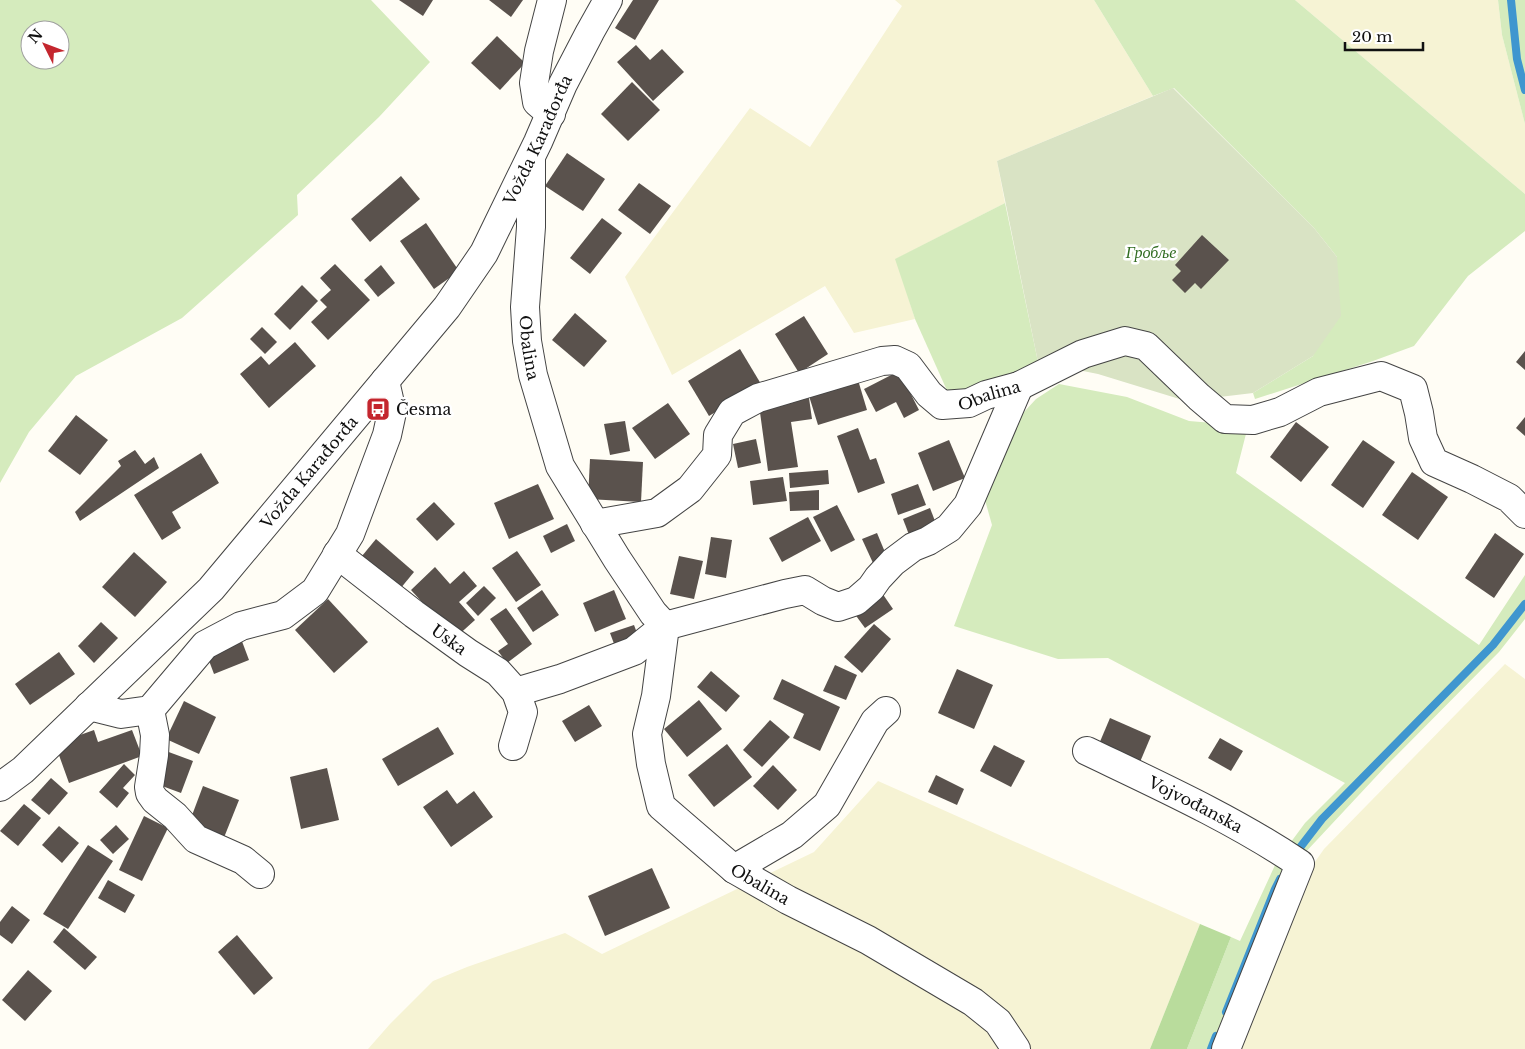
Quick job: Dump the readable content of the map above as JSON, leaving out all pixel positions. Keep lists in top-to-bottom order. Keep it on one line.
{"streets":{"street":["Vožda Karađorđa","Obalina","Uska","Vojvođanska"]},"crossings":[["Vožda Karađorđa","Obalina"]],"parks":["Гробље"],"places":{"bus stop":["Česma"]},"scale_bar":"20 m","north":"top left"}
